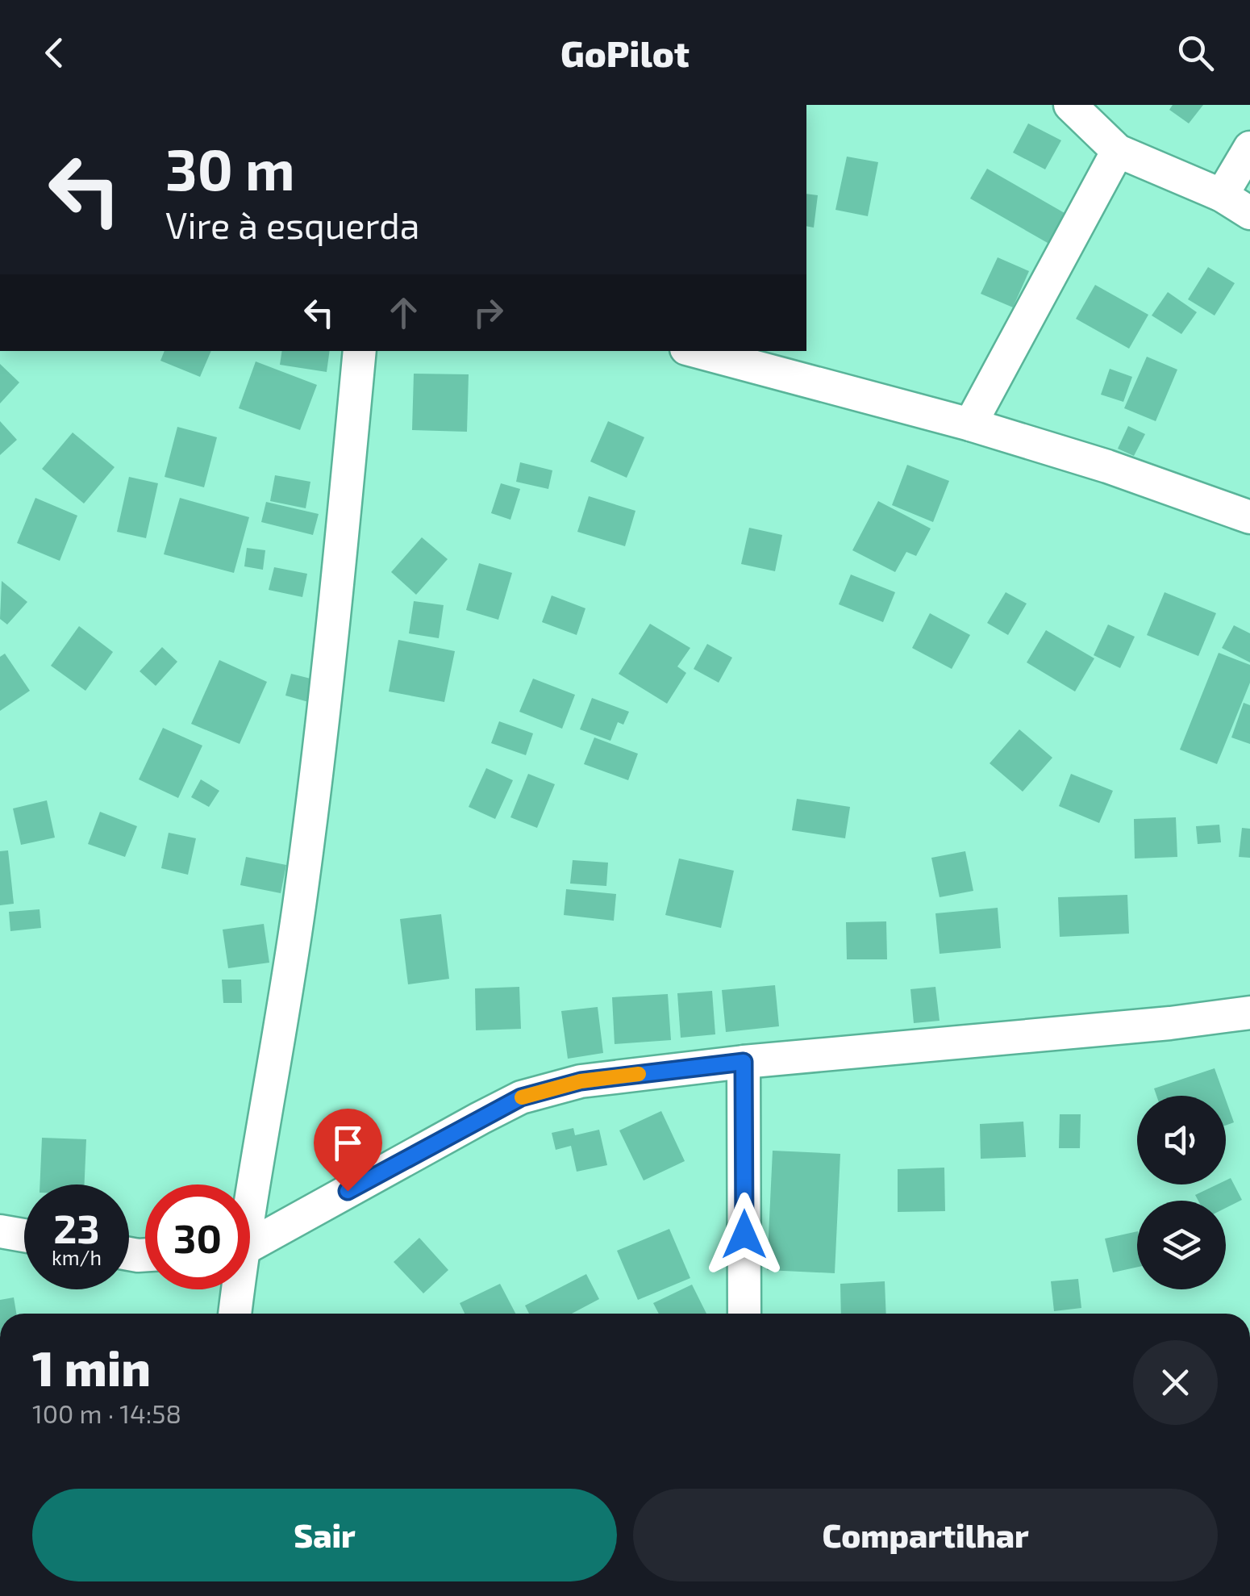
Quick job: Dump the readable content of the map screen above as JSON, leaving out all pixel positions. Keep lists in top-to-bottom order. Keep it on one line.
{"page":{"header":"GoPilot","turn":["30 m","Vire à esquerda"],"speed":"23 km/h","limit":"30","heading":["1 min","100 m · 14:58"],"buttons":["Sair","Compartilhar"]}}
